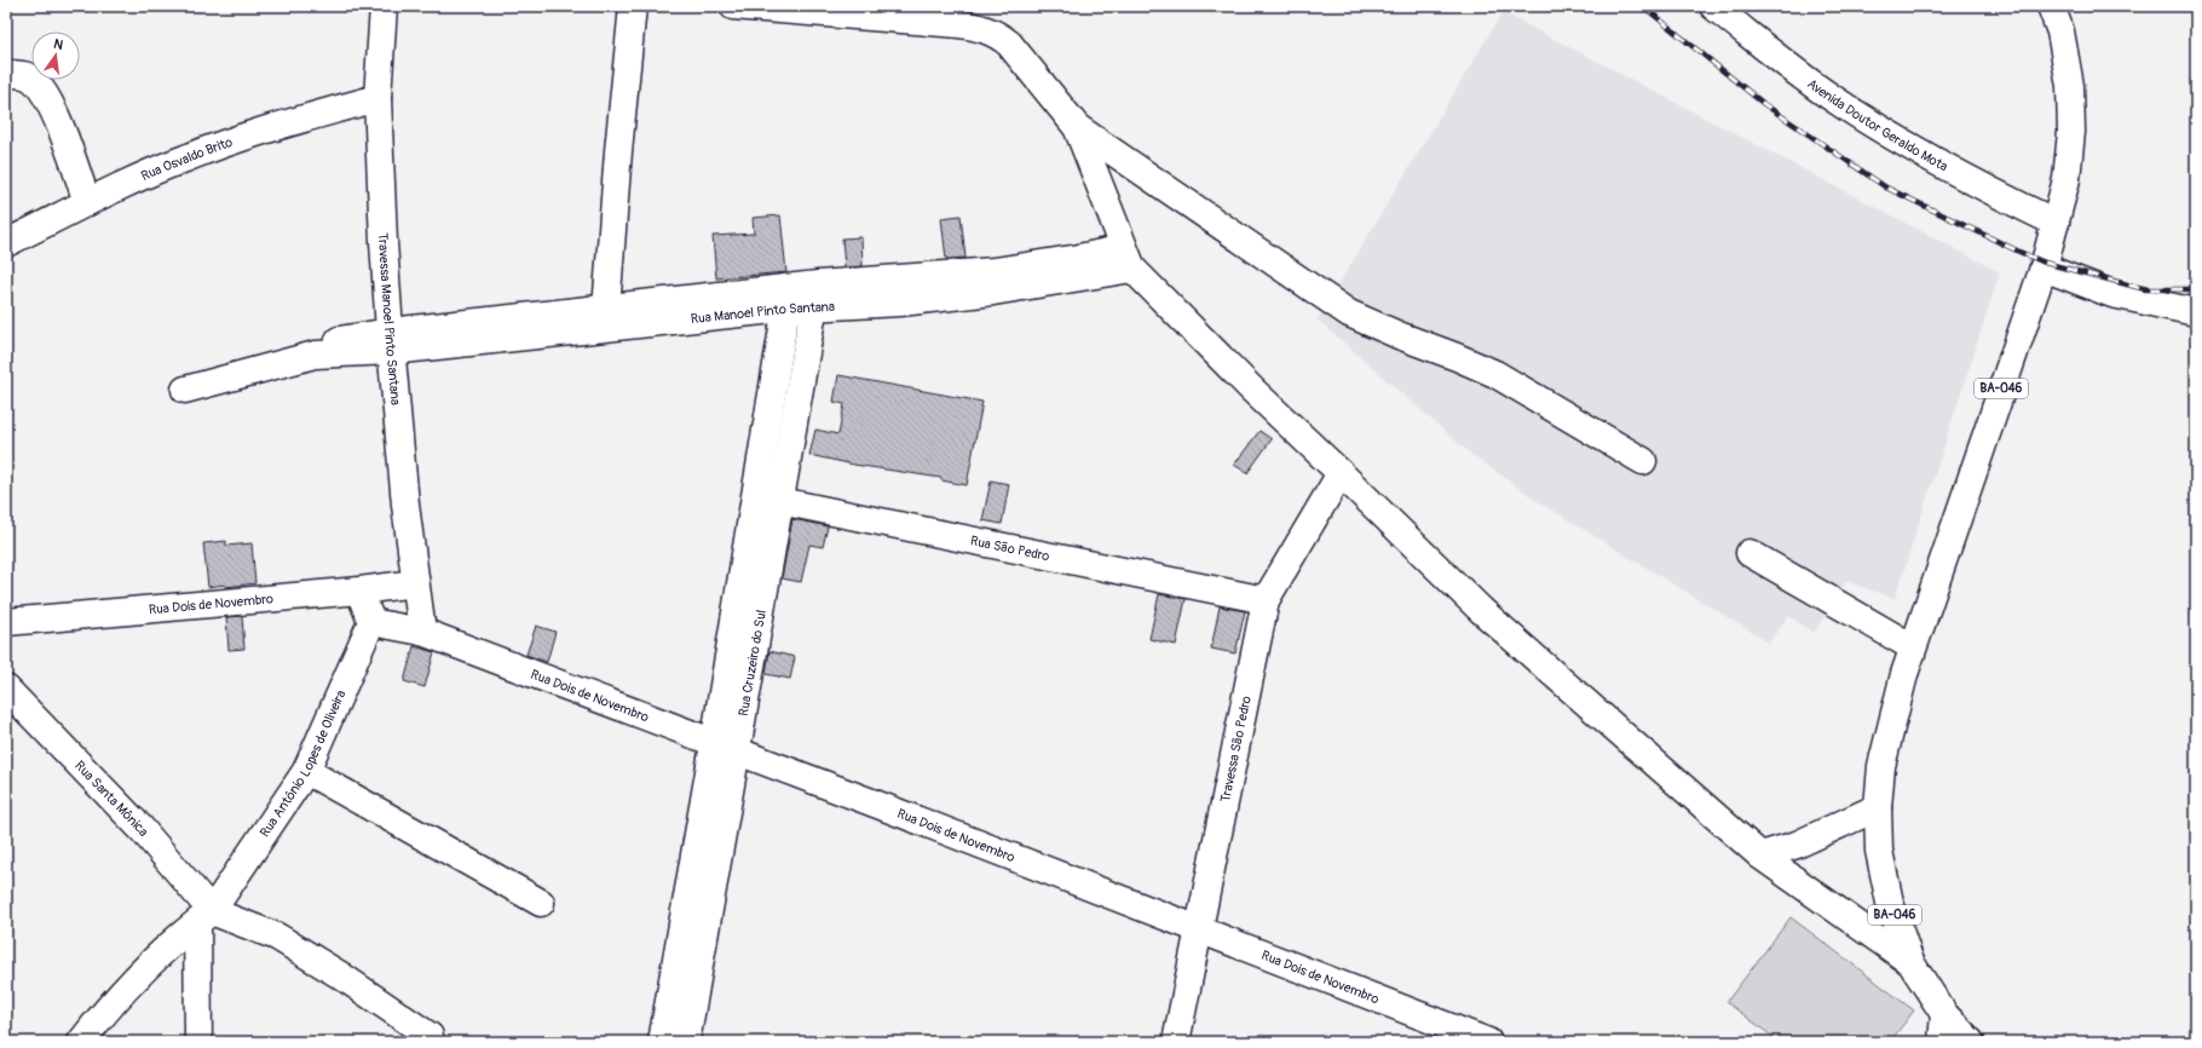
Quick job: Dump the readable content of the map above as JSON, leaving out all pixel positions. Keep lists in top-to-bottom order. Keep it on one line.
{"streets":{"street":["Avenida Doutor Geraldo Mota","Rua Osvaldo Brito","Rua Manoel Pinto Santana","Travessa Manoel Pinto Santana","BA-046","Rua São Pedro","Rua Dois de Novembro","Rua Cruzeiro do Sul","Travessa São Pedro","Rua Antônio Lopes de Oliveira","Rua Santa Mônica"]},"crossings":[["Avenida Doutor Geraldo Mota","BA-046"],["Rua Osvaldo Brito","Travessa Manoel Pinto Santana"],["Rua Manoel Pinto Santana","Travessa Manoel Pinto Santana"],["Rua Manoel Pinto Santana","Rua Cruzeiro do Sul"],["Travessa Manoel Pinto Santana","Rua Dois de Novembro"],["Rua São Pedro","Rua Cruzeiro do Sul"],["Rua São Pedro","Travessa São Pedro"],["Rua Dois de Novembro","Rua Cruzeiro do Sul"],["Rua Dois de Novembro","Travessa São Pedro"],["Rua Dois de Novembro","Rua Antônio Lopes de Oliveira"],["Rua Antônio Lopes de Oliveira","Rua Santa Mônica"]],"north":"top"}
